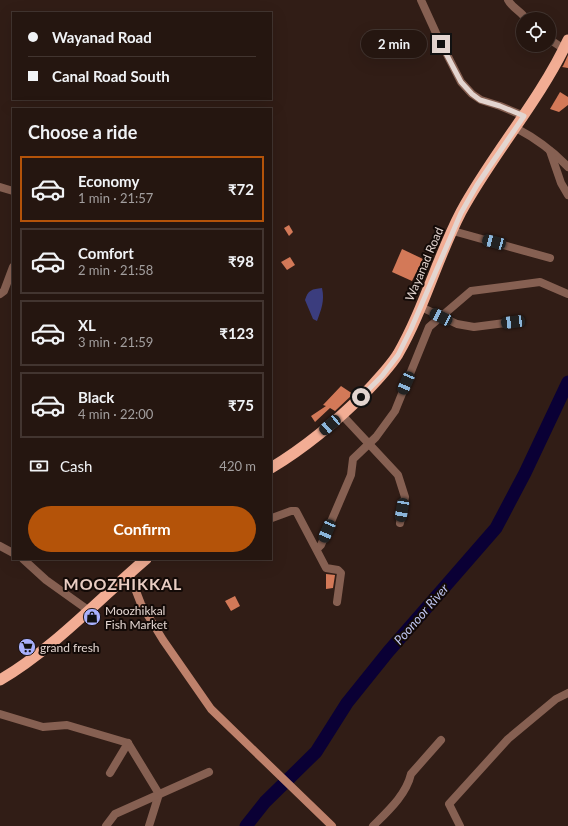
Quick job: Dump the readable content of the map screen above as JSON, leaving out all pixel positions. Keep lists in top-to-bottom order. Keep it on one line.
{"streets":{"highway":["Wayanad Road"]},"districts":["MOOZHIKKAL"],"water":["Poonoor River"],"places":{"shop":["Moozhikkal Fish Market"],"supermarket":["grand fresh"]},"page":{"banner":["Wayanad Road","Canal Road South"],"bubble":"2 min","heading":"Choose a ride","list":[{"name":"Economy","note":"1 min · 21:57","value":"₹72"},{"name":"Comfort","note":"2 min · 21:58","value":"₹98"},{"name":"XL","note":"3 min · 21:59","value":"₹123"},{"name":"Black","note":"4 min · 22:00","value":"₹75"}],"pay":["Cash","420 m"],"buttons":"Confirm"}}
